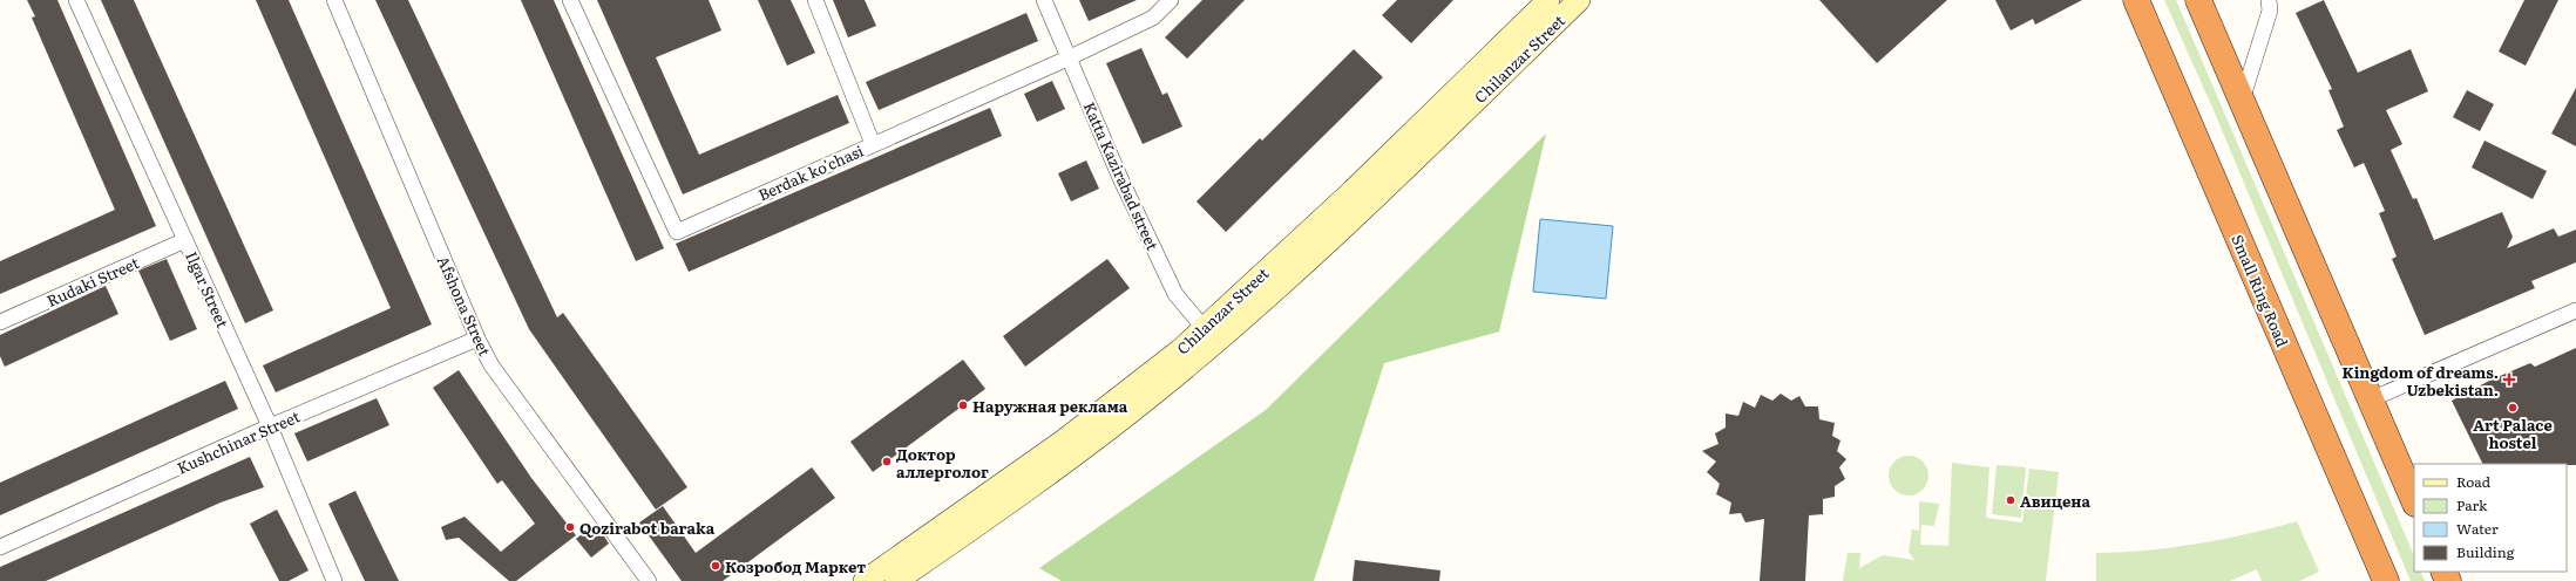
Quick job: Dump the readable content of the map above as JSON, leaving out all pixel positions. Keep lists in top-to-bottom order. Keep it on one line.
{"streets":{"highway":["Small Ring Road"],"main road":["Chilanzar Street"],"street":["Berdak ko'chasi","Katta Kazirabad street","Rudaki Street","Ilgar Street","Afshona Street","Kushchinar Street"]},"crossings":[["Chilanzar Street","Katta Kazirabad street"],["Berdak ko'chasi","Katta Kazirabad street"],["Rudaki Street","Ilgar Street"],["Ilgar Street","Kushchinar Street"],["Afshona Street","Kushchinar Street"]],"places":{"health":["Kingdom of dreams. Uzbekistan."],"other":["Наружная реклама","Art Palace hostel","Доктор аллерголог","Авицена","Qozirabot baraka","Козробод Маркет"]},"legend":["Road","Park","Water","Building"]}
